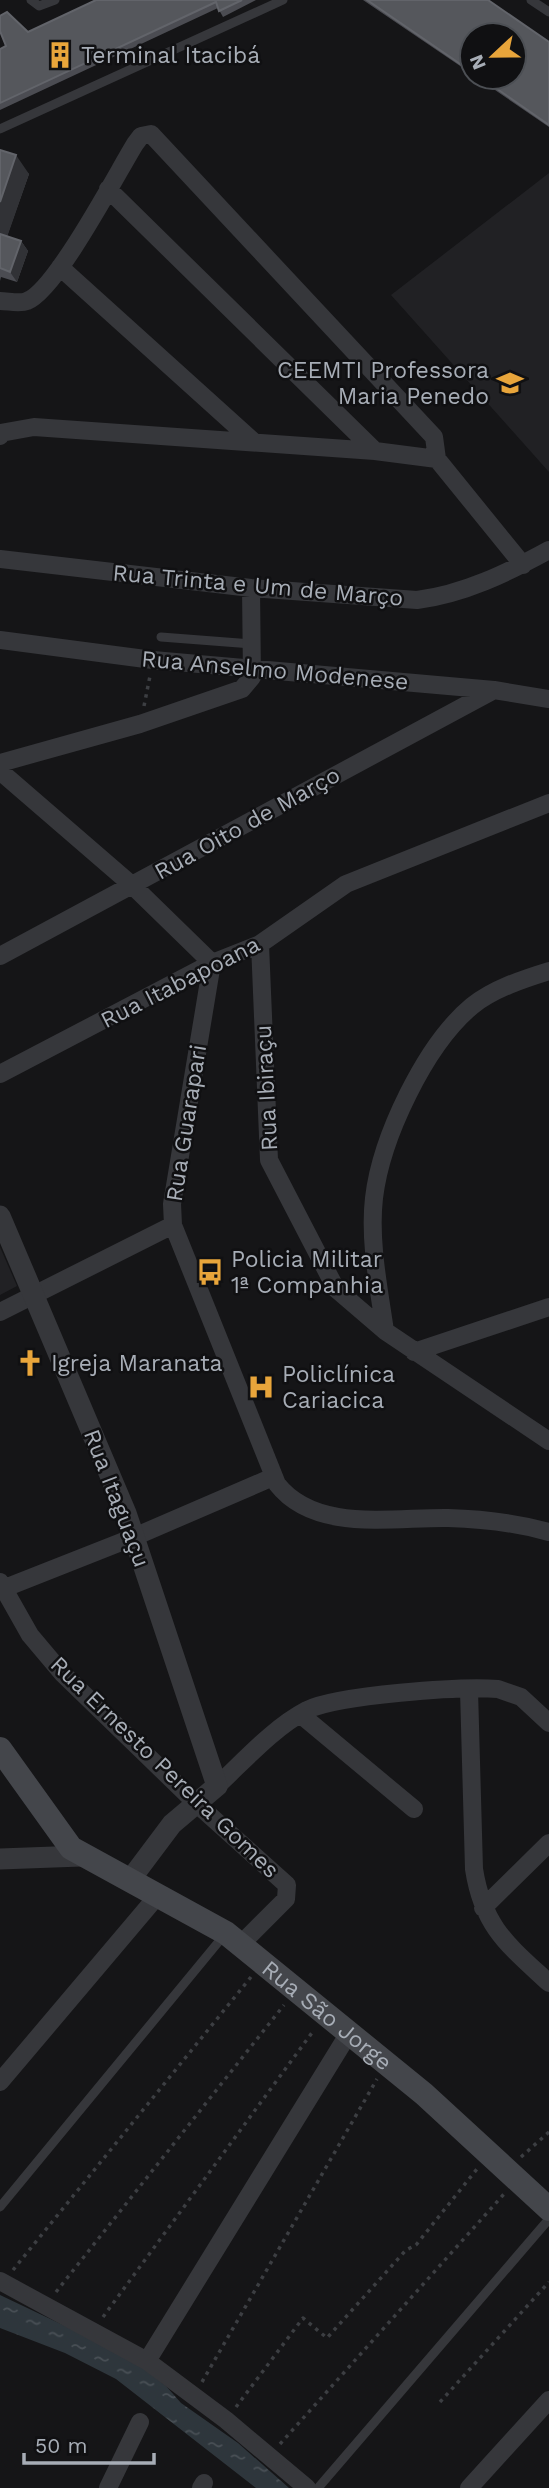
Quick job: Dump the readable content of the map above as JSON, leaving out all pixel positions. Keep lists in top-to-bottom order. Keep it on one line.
{"streets":{"main road":["Rua São Jorge"],"street":["Rua Trinta e Um de Março","Rua Anselmo Modenese","Rua Oito de Março","Rua Itabapoana","Rua Ibiraçu","Rua Guarapari","Rua Itaguaçu","Rua Ernesto Pereira Gomes"]},"crossings":[["Rua Anselmo Modenese","Rua Oito de Março"],["Rua Itabapoana","Rua Ibiraçu"],["Rua Itabapoana","Rua Guarapari"],["Rua Ernesto Pereira Gomes","Rua São Jorge"]],"places":{"building":["Terminal Itacibá"],"school or university":["CEEMTI Professora Maria Penedo"],"bus stop":["Policia Militar 1ª Companhia"],"church":["Igreja Maranata"],"hospital":["Policlínica Cariacica"]},"scale_bar":"50 m","north":"left"}
